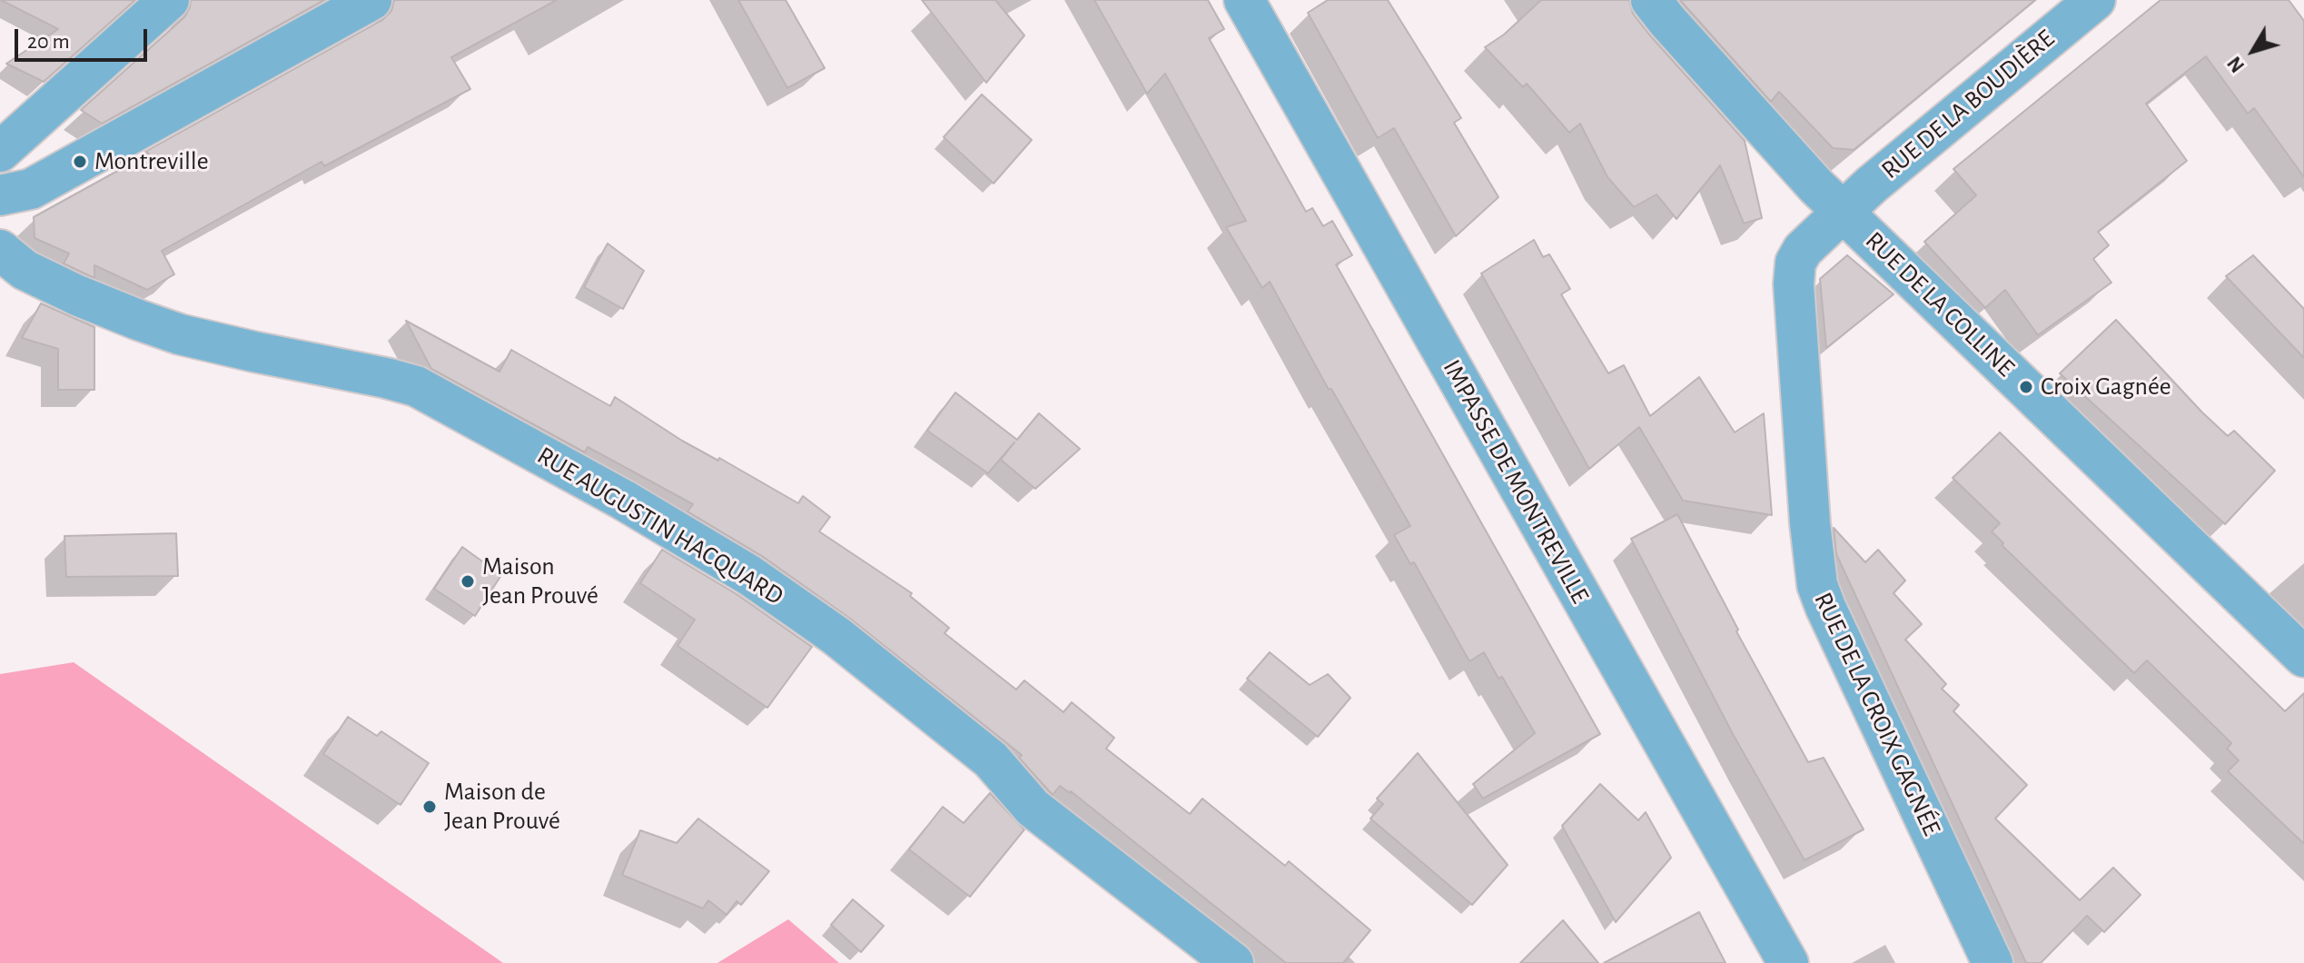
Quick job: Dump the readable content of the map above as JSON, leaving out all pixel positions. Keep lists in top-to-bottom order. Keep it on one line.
{"streets":{"street":["RUE DE LA BOUDIÈRE","RUE DE LA COLLINE","IMPASSE DE MONTREVILLE","RUE AUGUSTIN HACQUARD","RUE DE LA CROIX GAGNÉE"]},"crossings":[["RUE DE LA BOUDIÈRE","RUE DE LA COLLINE"],["RUE DE LA BOUDIÈRE","RUE DE LA CROIX GAGNÉE"],["RUE DE LA COLLINE","RUE DE LA CROIX GAGNÉE"]],"places":["Montreville","Croix Gagnée","Maison Jean Prouvé","Maison de Jean Prouvé"],"scale_bar":"20 m","north":"bottom left"}
